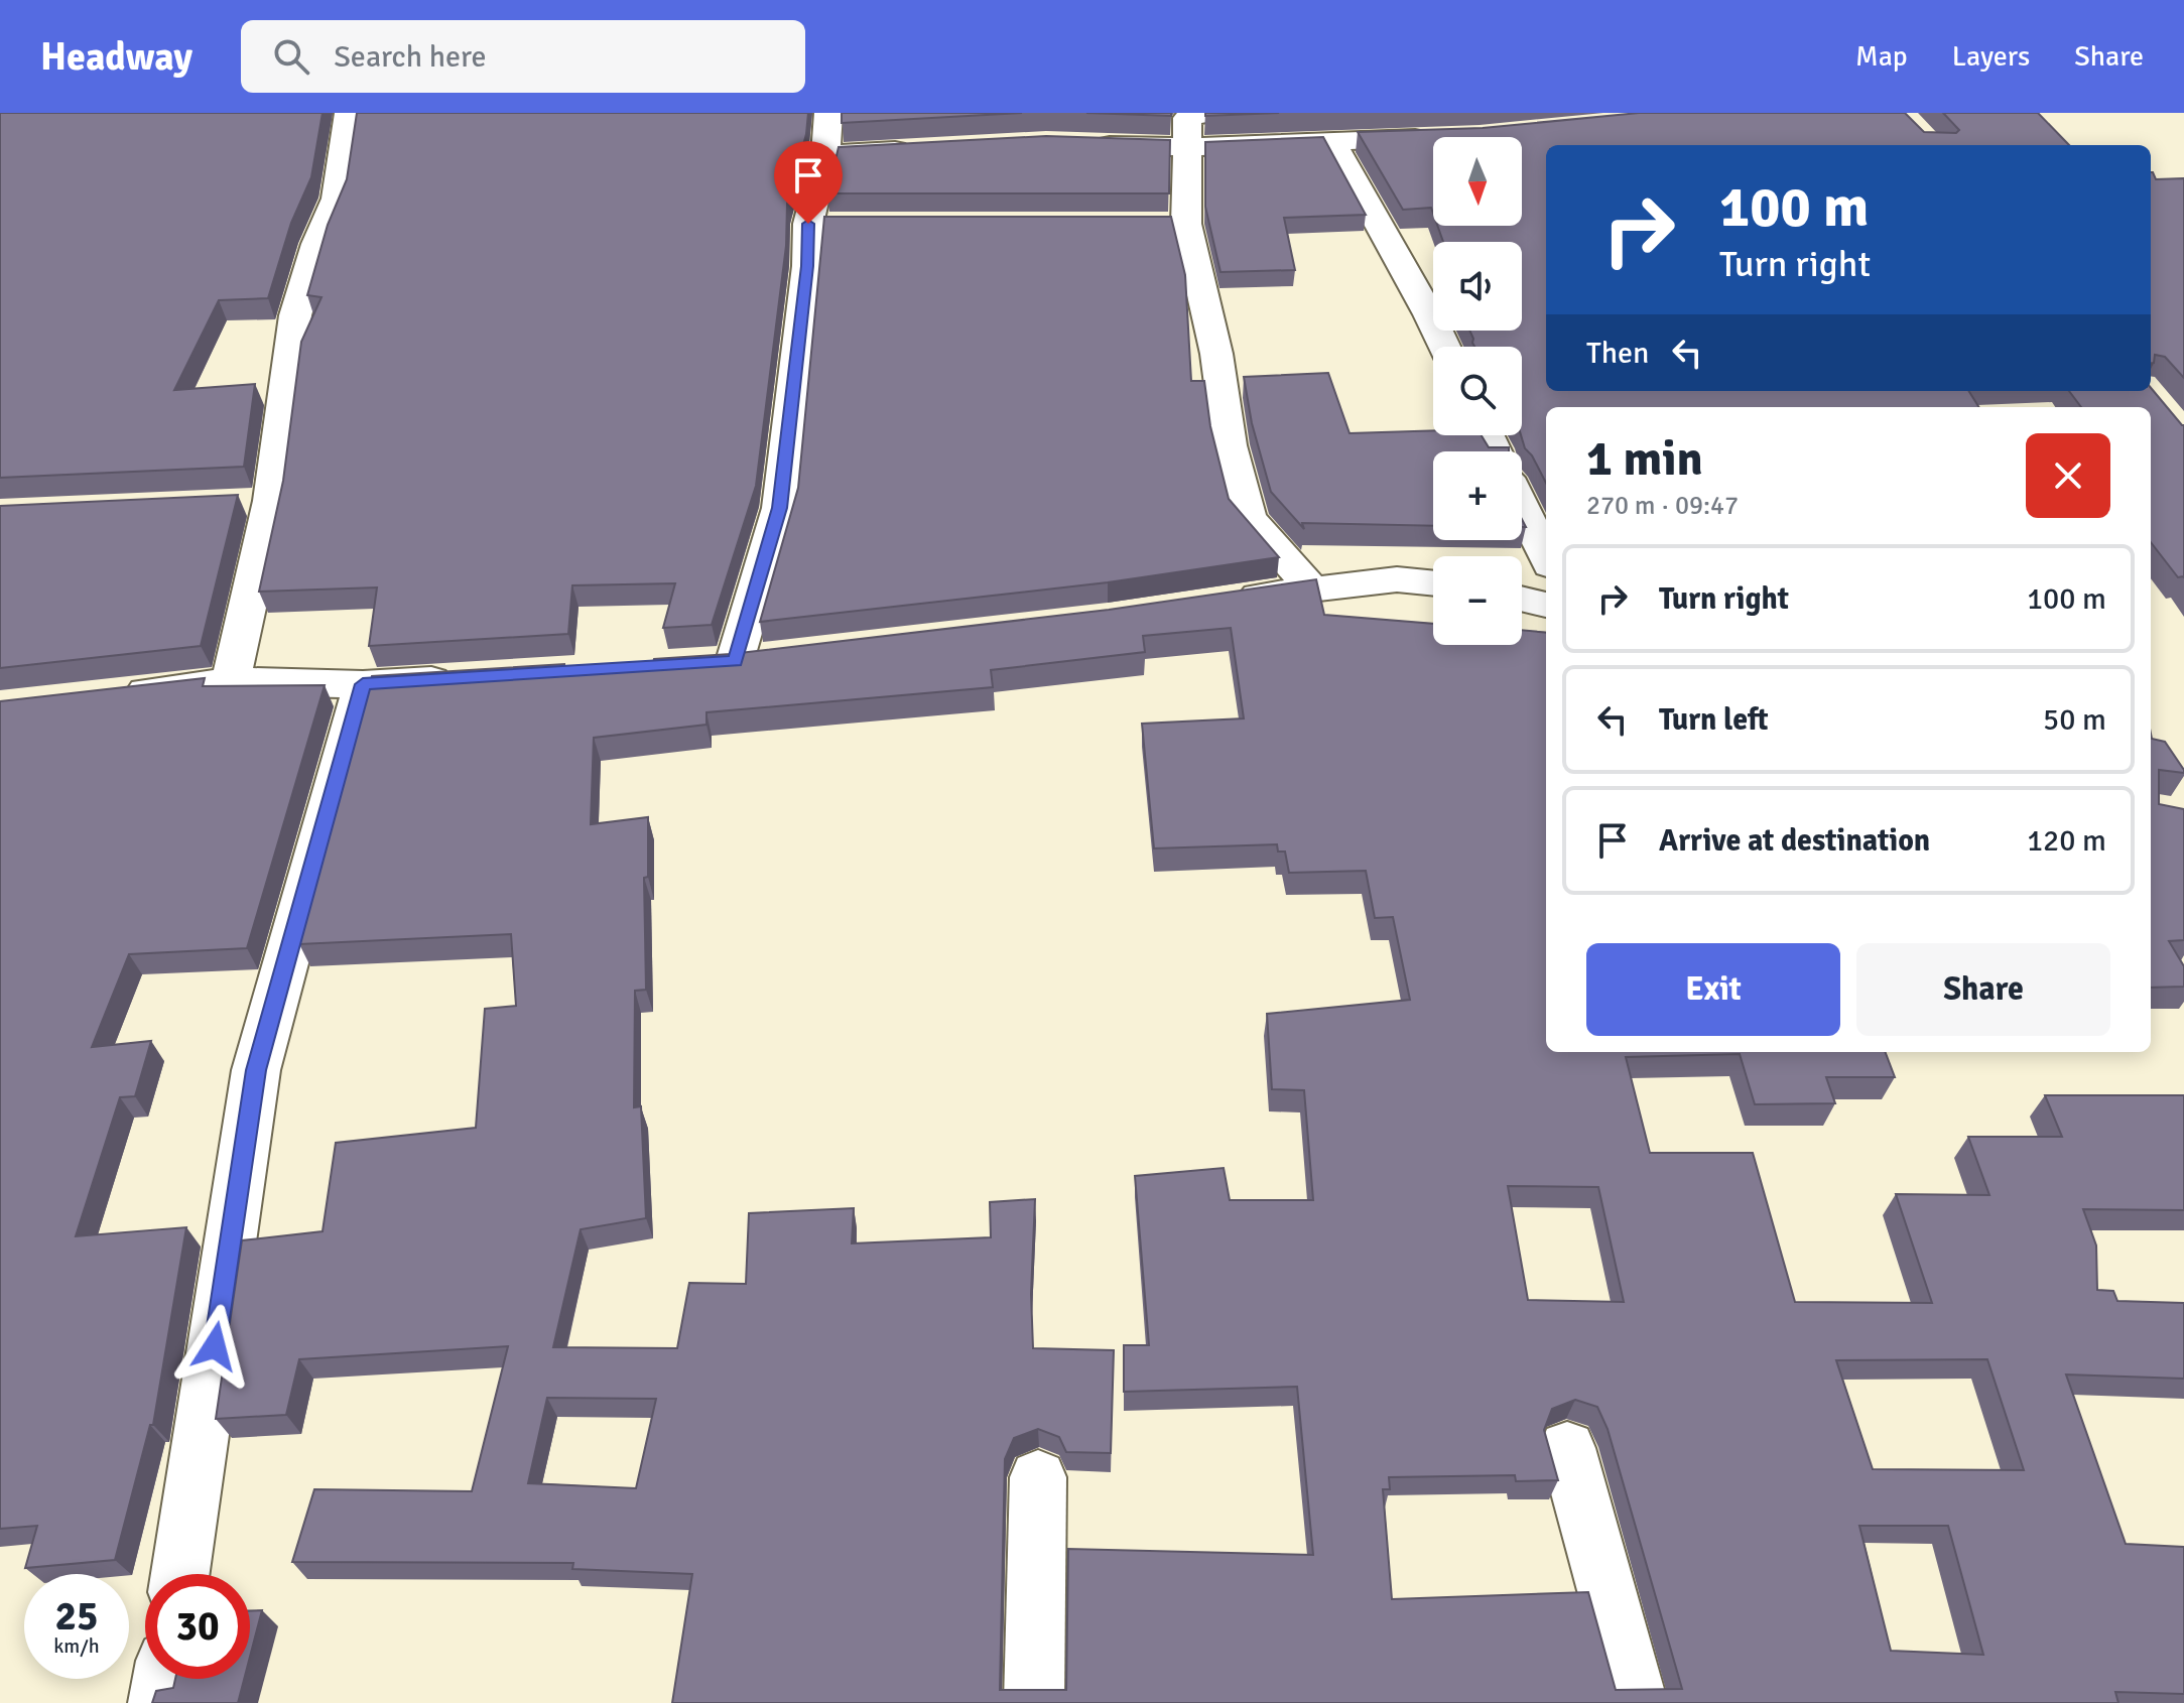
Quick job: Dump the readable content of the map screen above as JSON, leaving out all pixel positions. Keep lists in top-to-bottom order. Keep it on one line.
{"north":"bottom","page":{"header":"Headway","search":"Search here","nav":["Map","Layers","Share"],"map_buttons":["+","−"],"turn":["100 m","Turn right"],"then":"Then","heading":["1 min","270 m · 09:47"],"list":[{"name":"Turn right","value":"100 m"},{"name":"Turn left","value":"50 m"},{"name":"Arrive at destination","value":"120 m"}],"buttons":["Exit","Share"],"speed":"25 km/h","limit":"30"}}
